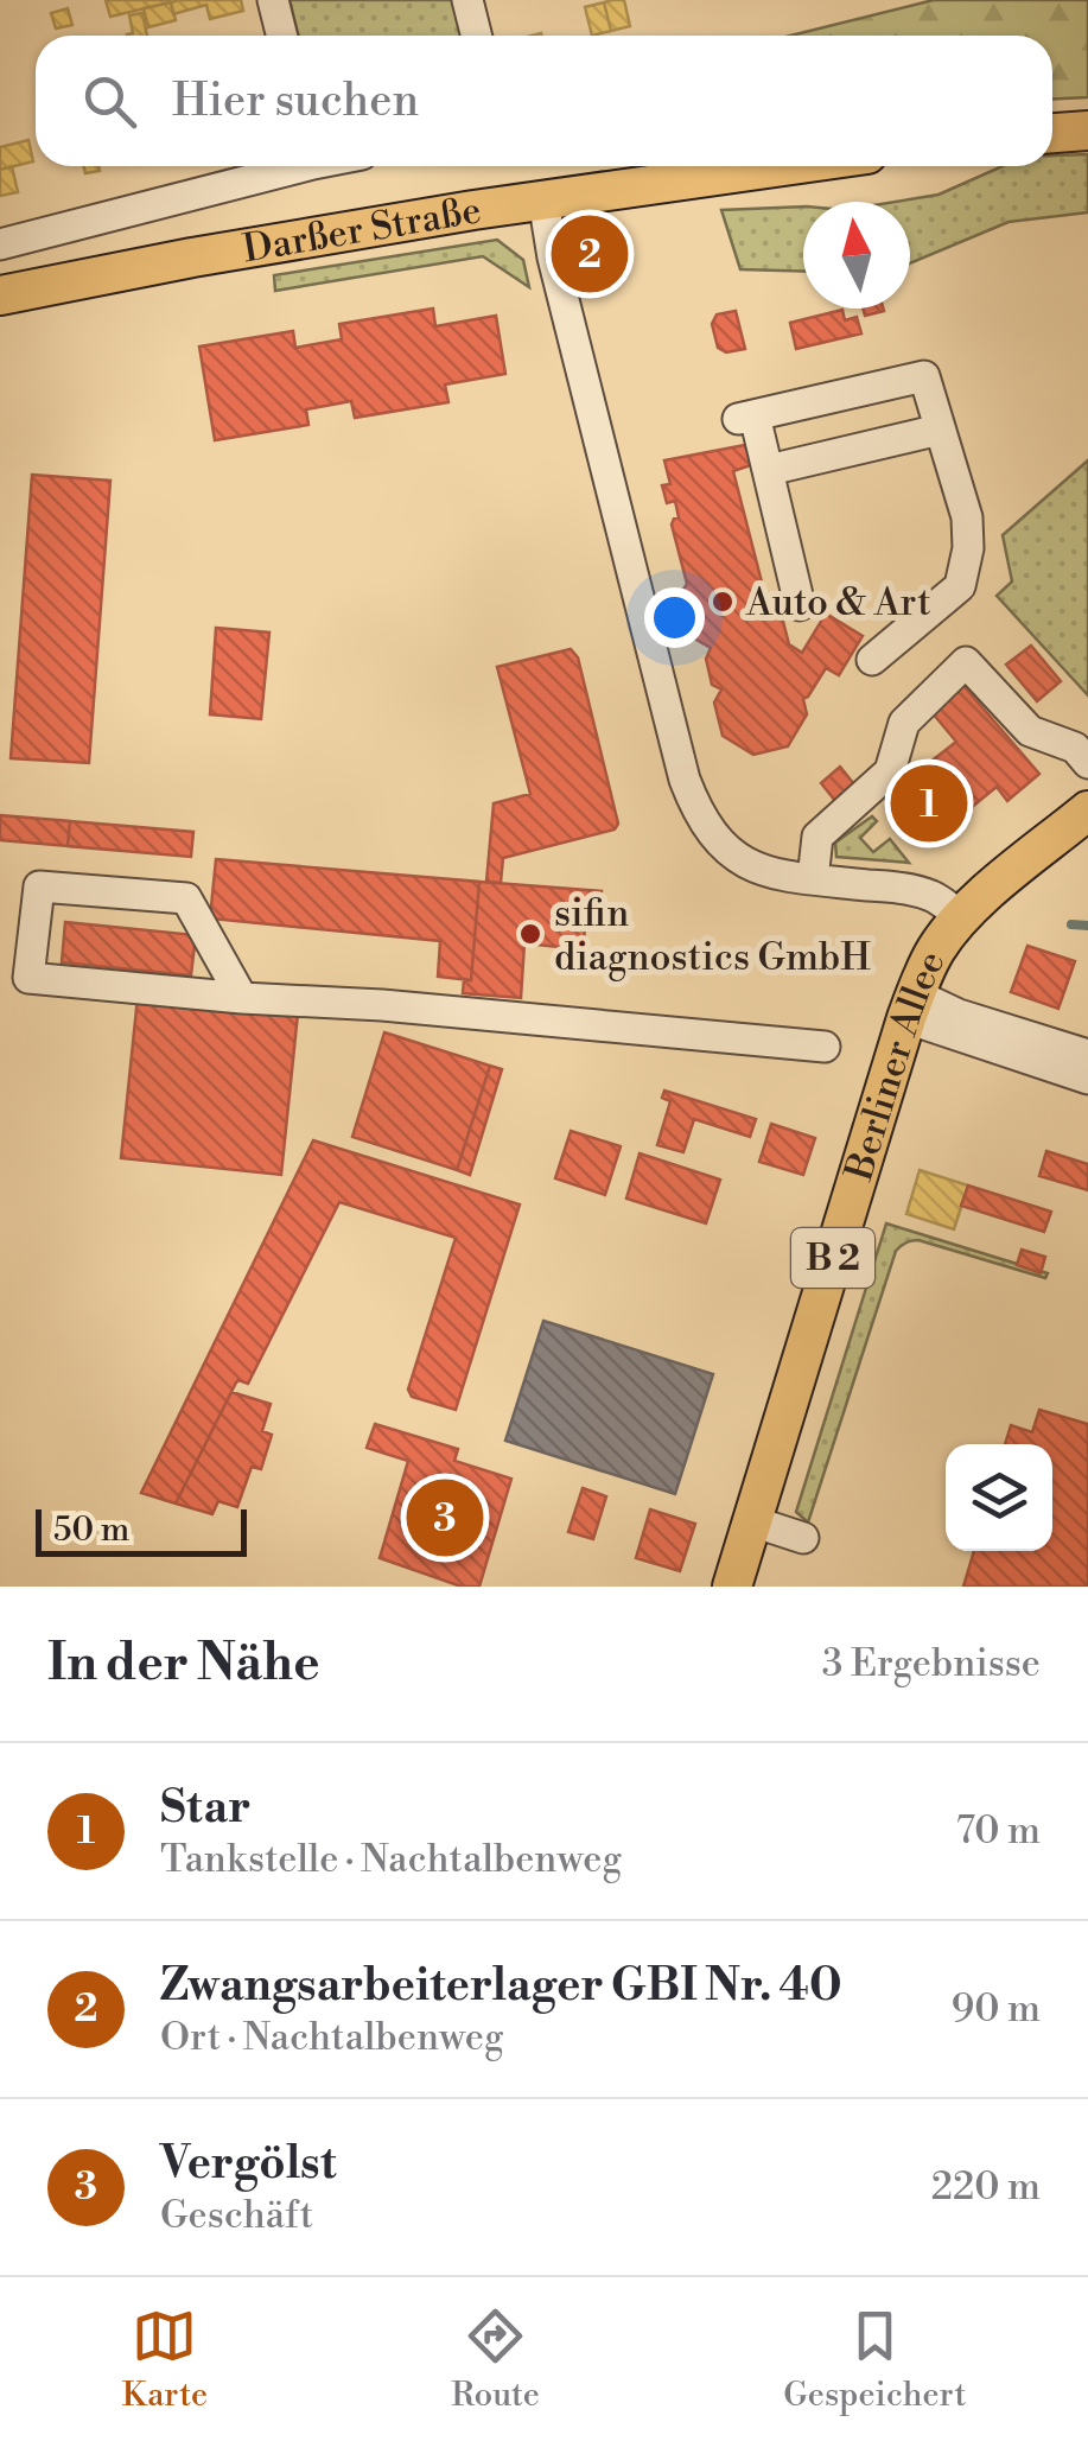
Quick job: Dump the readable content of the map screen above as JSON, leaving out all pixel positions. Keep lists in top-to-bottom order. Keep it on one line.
{"streets":{"main road":["Darßer Straße","Berliner Allee","B 2"]},"crossings":[["Berliner Allee","B 2"]],"places":["Auto & Art","sifin diagnostics GmbH"],"scale_bar":"50 m","north":"top","page":{"search":"Hier suchen","pins":["2","1","3"],"scale":"50 m","heading":["In der Nähe","3 Ergebnisse"],"list":[{"mark":"1","name":"Star","note":"Tankstelle · Nachtalbenweg","value":"70 m"},{"mark":"2","name":"Zwangsarbeiterlager GBI Nr. 40","note":"Ort · Nachtalbenweg","value":"90 m"},{"mark":"3","name":"Vergölst","note":"Geschäft","value":"220 m"}],"nav":["Karte","Route","Gespeichert"]}}
